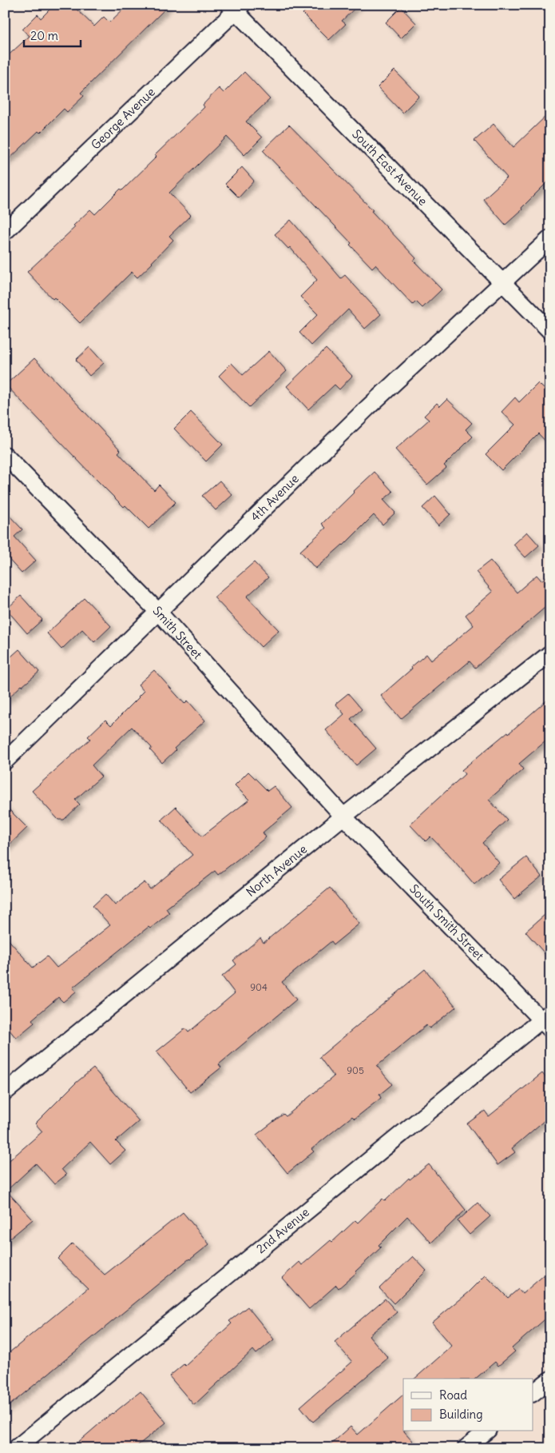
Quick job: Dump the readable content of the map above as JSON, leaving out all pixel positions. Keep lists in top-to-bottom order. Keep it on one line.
{"streets":{"street":["George Avenue","South East Avenue","4th Avenue","Smith Street","North Avenue","South Smith Street","2nd Avenue"]},"crossings":[["George Avenue","South East Avenue"],["South East Avenue","4th Avenue"],["4th Avenue","Smith Street"],["Smith Street","North Avenue"],["Smith Street","South Smith Street"],["North Avenue","South Smith Street"],["South Smith Street","2nd Avenue"]],"house_numbers":["904","905"],"legend":["Road","Building"],"scale_bar":"20 m"}
